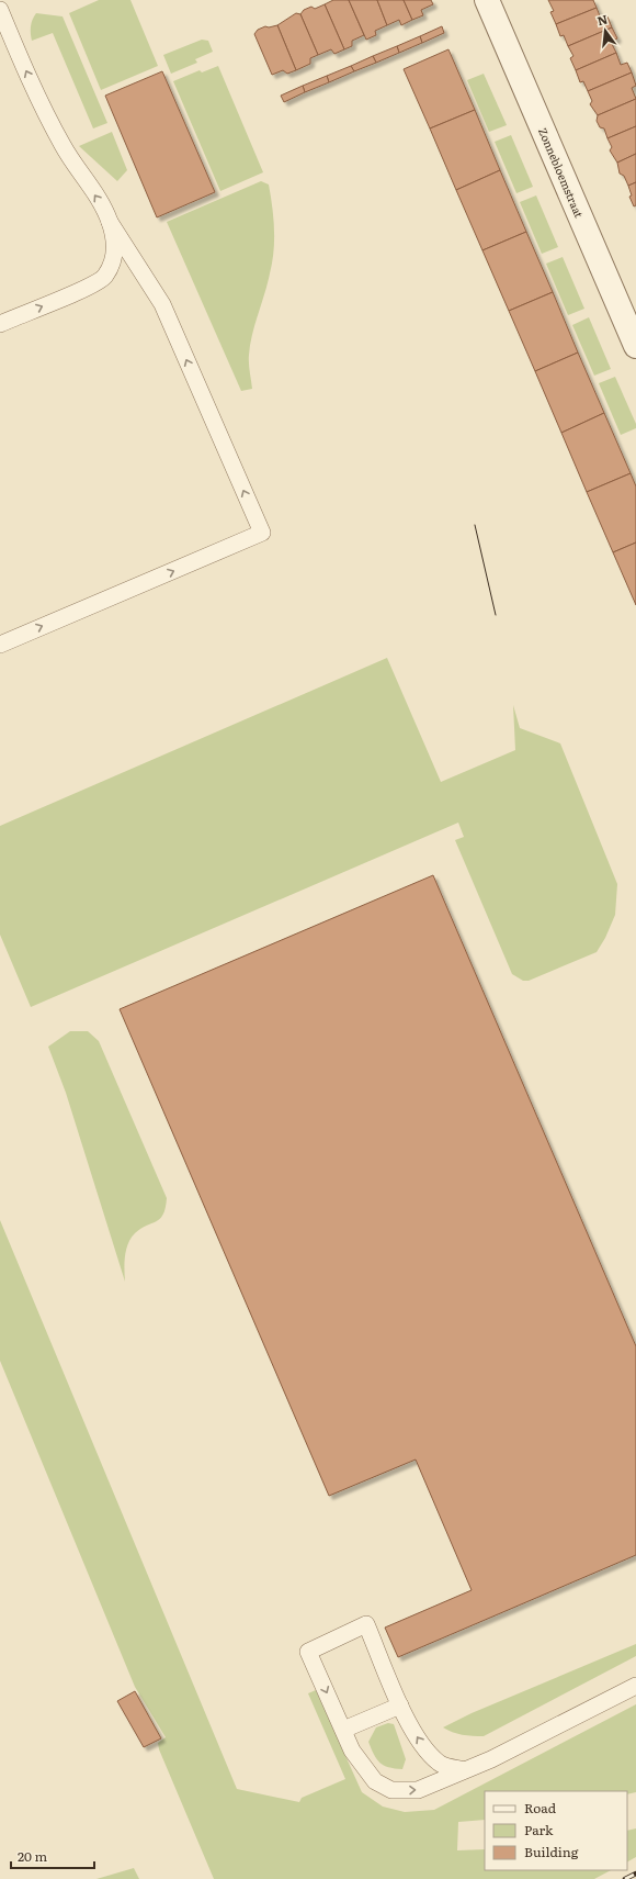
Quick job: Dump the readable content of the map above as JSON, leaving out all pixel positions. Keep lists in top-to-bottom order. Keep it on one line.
{"streets":{"street":["Zonnebloemstraat"]},"legend":["Road","Park","Building"],"scale_bar":"20 m","north":"top"}
